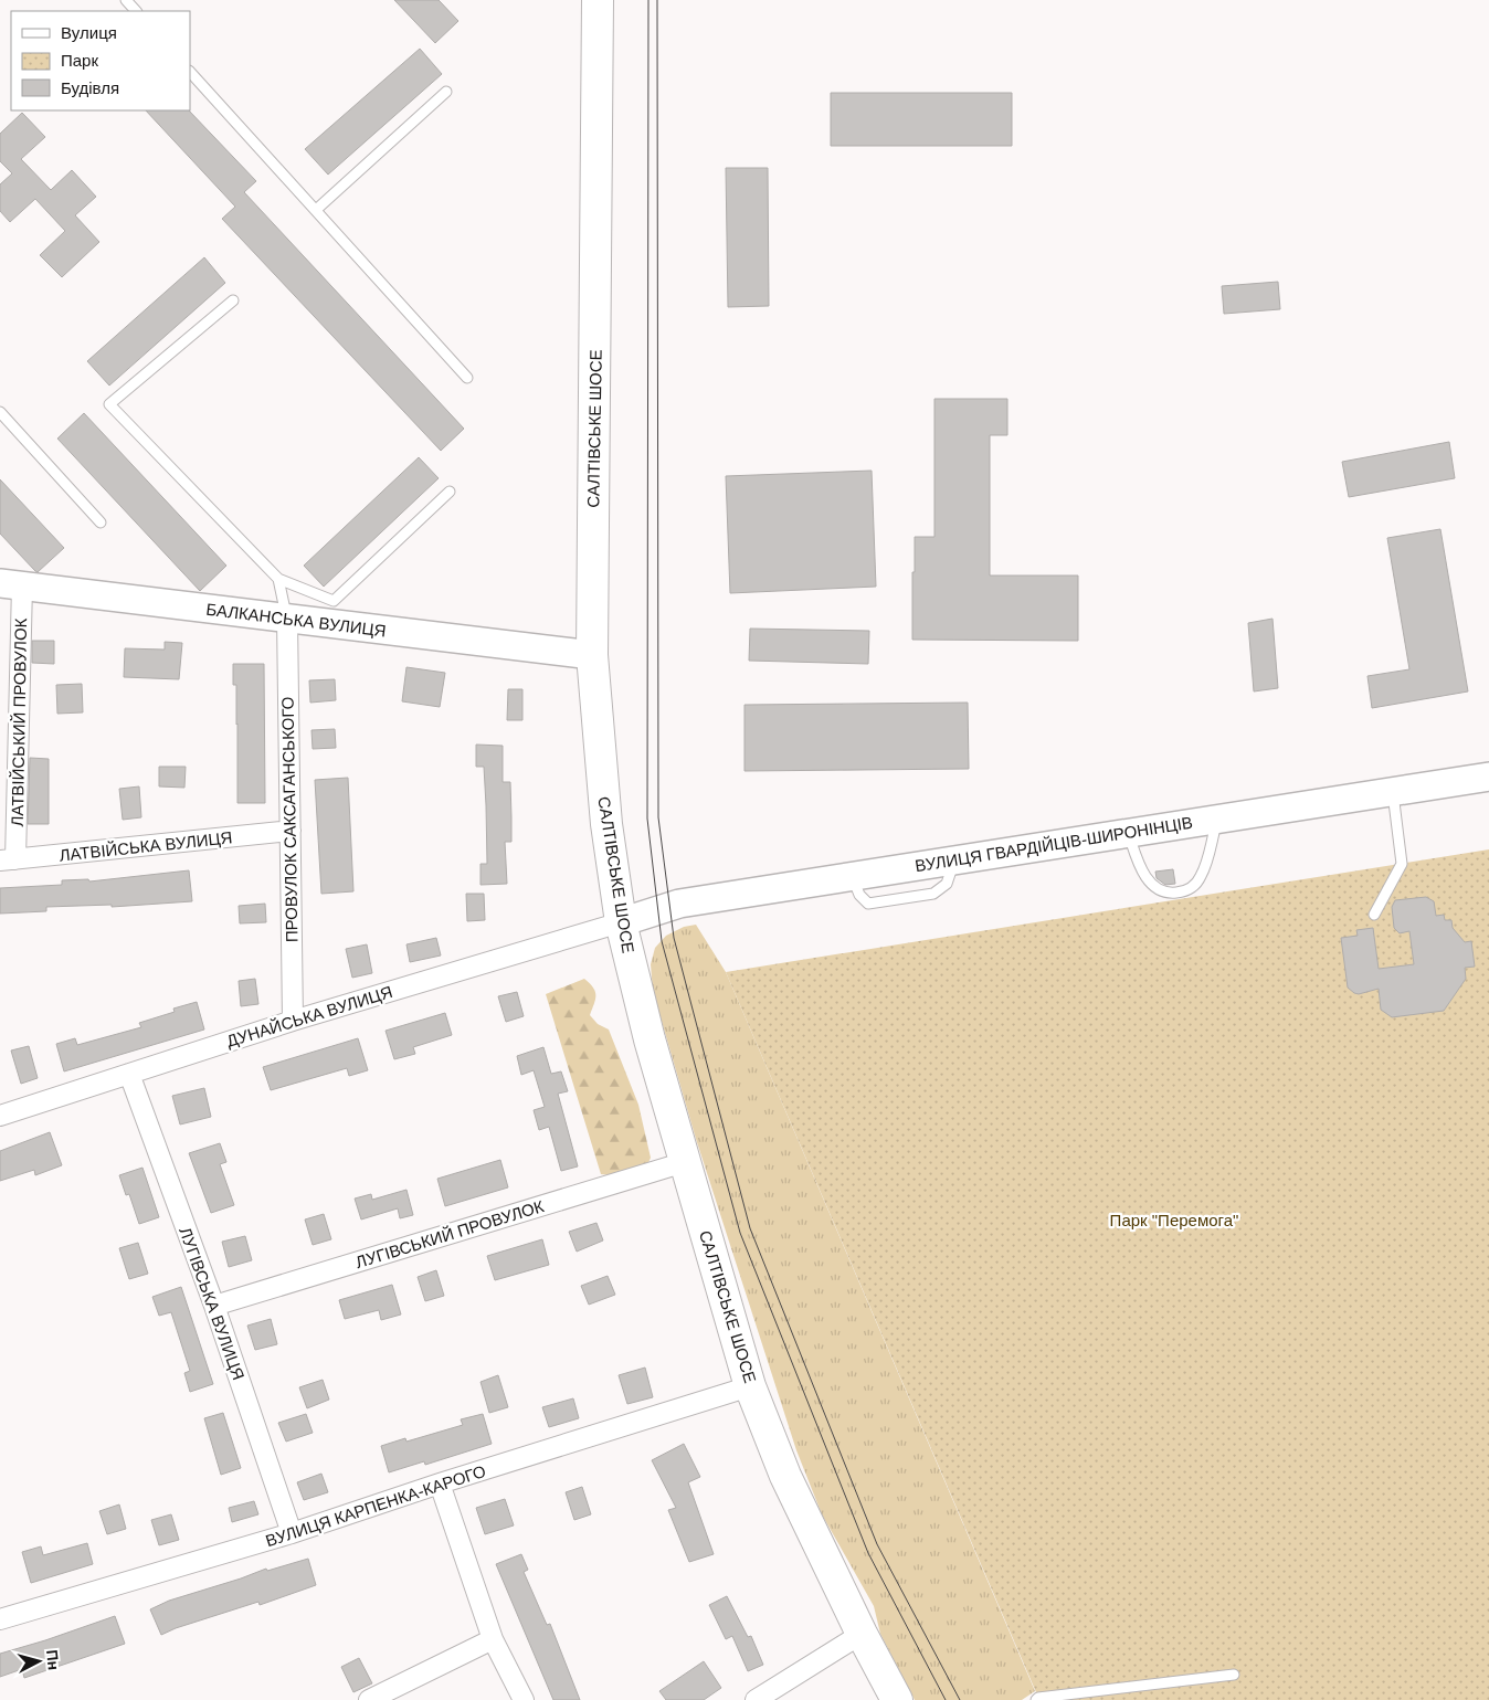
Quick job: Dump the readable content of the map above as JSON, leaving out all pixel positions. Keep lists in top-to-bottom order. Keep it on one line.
{"streets":{"main road":["САЛТІВСЬКЕ ШОСЕ","БАЛКАНСЬКА ВУЛИЦЯ","ВУЛИЦЯ ГВАРДІЙЦІВ-ШИРОНІНЦІВ"],"street":["ЛАТВІЙСЬКИЙ ПРОВУЛОК","ПРОВУЛОК САКСАГАНСЬКОГО","ЛАТВІЙСЬКА ВУЛИЦЯ","ДУНАЙСЬКА ВУЛИЦЯ","ЛУГІВСЬКИЙ ПРОВУЛОК","ЛУГІВСЬКА ВУЛИЦЯ","ВУЛИЦЯ КАРПЕНКА-КАРОГО"]},"crossings":[["САЛТІВСЬКЕ ШОСЕ","БАЛКАНСЬКА ВУЛИЦЯ"],["САЛТІВСЬКЕ ШОСЕ","ВУЛИЦЯ ГВАРДІЙЦІВ-ШИРОНІНЦІВ"],["САЛТІВСЬКЕ ШОСЕ","ДУНАЙСЬКА ВУЛИЦЯ"],["САЛТІВСЬКЕ ШОСЕ","ЛУГІВСЬКИЙ ПРОВУЛОК"],["САЛТІВСЬКЕ ШОСЕ","ВУЛИЦЯ КАРПЕНКА-КАРОГО"],["БАЛКАНСЬКА ВУЛИЦЯ","ЛАТВІЙСЬКИЙ ПРОВУЛОК"],["БАЛКАНСЬКА ВУЛИЦЯ","ПРОВУЛОК САКСАГАНСЬКОГО"],["ЛАТВІЙСЬКИЙ ПРОВУЛОК","ЛАТВІЙСЬКА ВУЛИЦЯ"],["ПРОВУЛОК САКСАГАНСЬКОГО","ЛАТВІЙСЬКА ВУЛИЦЯ"],["ПРОВУЛОК САКСАГАНСЬКОГО","ДУНАЙСЬКА ВУЛИЦЯ"],["ВУЛИЦЯ ГВАРДІЙЦІВ-ШИРОНІНЦІВ","ДУНАЙСЬКА ВУЛИЦЯ"],["ДУНАЙСЬКА ВУЛИЦЯ","ЛУГІВСЬКА ВУЛИЦЯ"],["ЛУГІВСЬКИЙ ПРОВУЛОК","ЛУГІВСЬКА ВУЛИЦЯ"],["ЛУГІВСЬКА ВУЛИЦЯ","ВУЛИЦЯ КАРПЕНКА-КАРОГО"]],"parks":["Парк \"Перемога\""],"legend":["Вулиця","Парк","Будівля"],"north":"right"}
